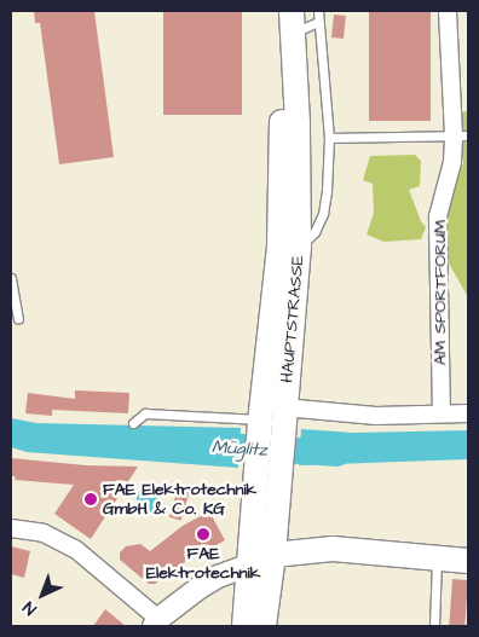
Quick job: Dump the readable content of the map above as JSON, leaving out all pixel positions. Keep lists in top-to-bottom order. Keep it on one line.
{"streets":{"main road":["HAUPTSTRASSE"],"street":["AM SPORTFORUM"]},"water":["Müglitz"],"places":["FAE Elektrotechnik GmbH & Co. KG","FAE Elektrotechnik"],"north":"bottom left"}
